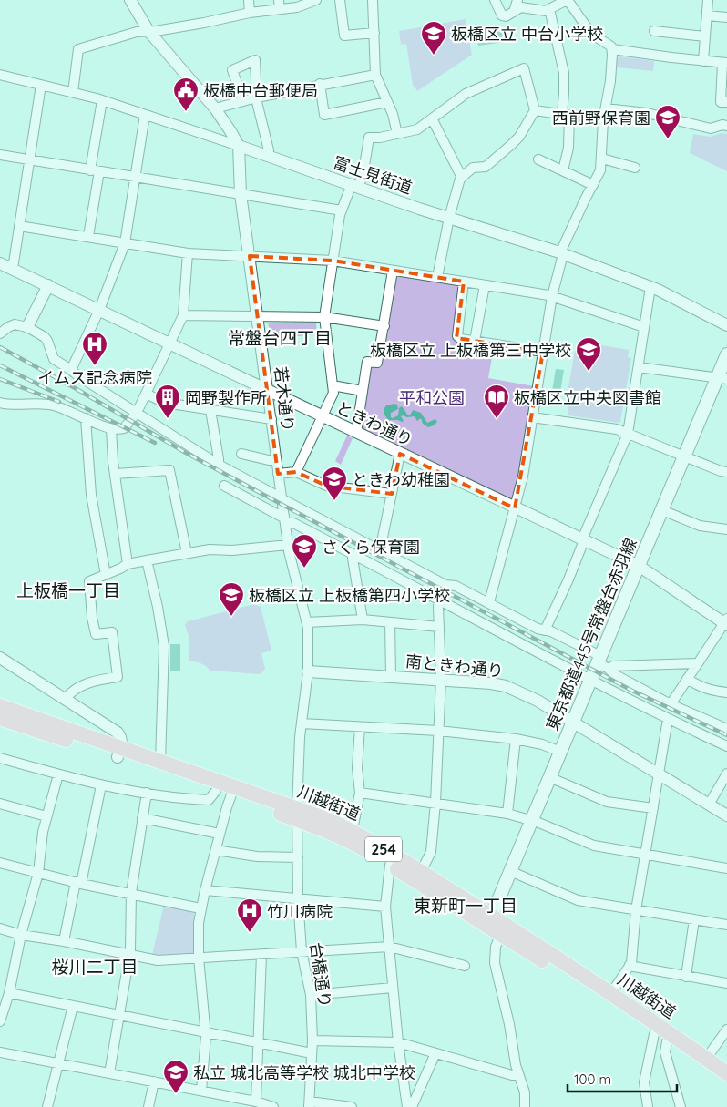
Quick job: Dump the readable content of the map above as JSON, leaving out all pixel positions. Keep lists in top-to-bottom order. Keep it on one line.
{"streets":{"highway":["川越街道","254"],"main road":["東京都道445号常盤台赤羽線"],"street":["富士見街道","若木通り","ときわ通り","南ときわ通り","台橋通り"]},"crossings":[["富士見街道","若木通り"],["若木通り","ときわ通り"],["若木通り","南ときわ通り"],["若木通り","川越街道"],["若木通り","台橋通り"],["ときわ通り","東京都道445号常盤台赤羽線"],["東京都道445号常盤台赤羽線","南ときわ通り"],["東京都道445号常盤台赤羽線","川越街道"],["川越街道","台橋通り"]],"districts":["常盤台四丁目","上板橋一丁目","東新町一丁目","桜川二丁目"],"parks":["平和公園"],"places":{"school or university":["板橋区立 中台小学校","西前野保育園","板橋区立 上板橋第三中学校","ときわ幼稚園","さくら保育園","板橋区立 上板橋第四小学校","私立 城北高等学校 城北中学校"],"public building":["板橋中台郵便局"],"hospital":["イムス記念病院","竹川病院"],"building":["岡野製作所"],"library":["板橋区立中央図書館"]},"scale_bar":"100 m"}
